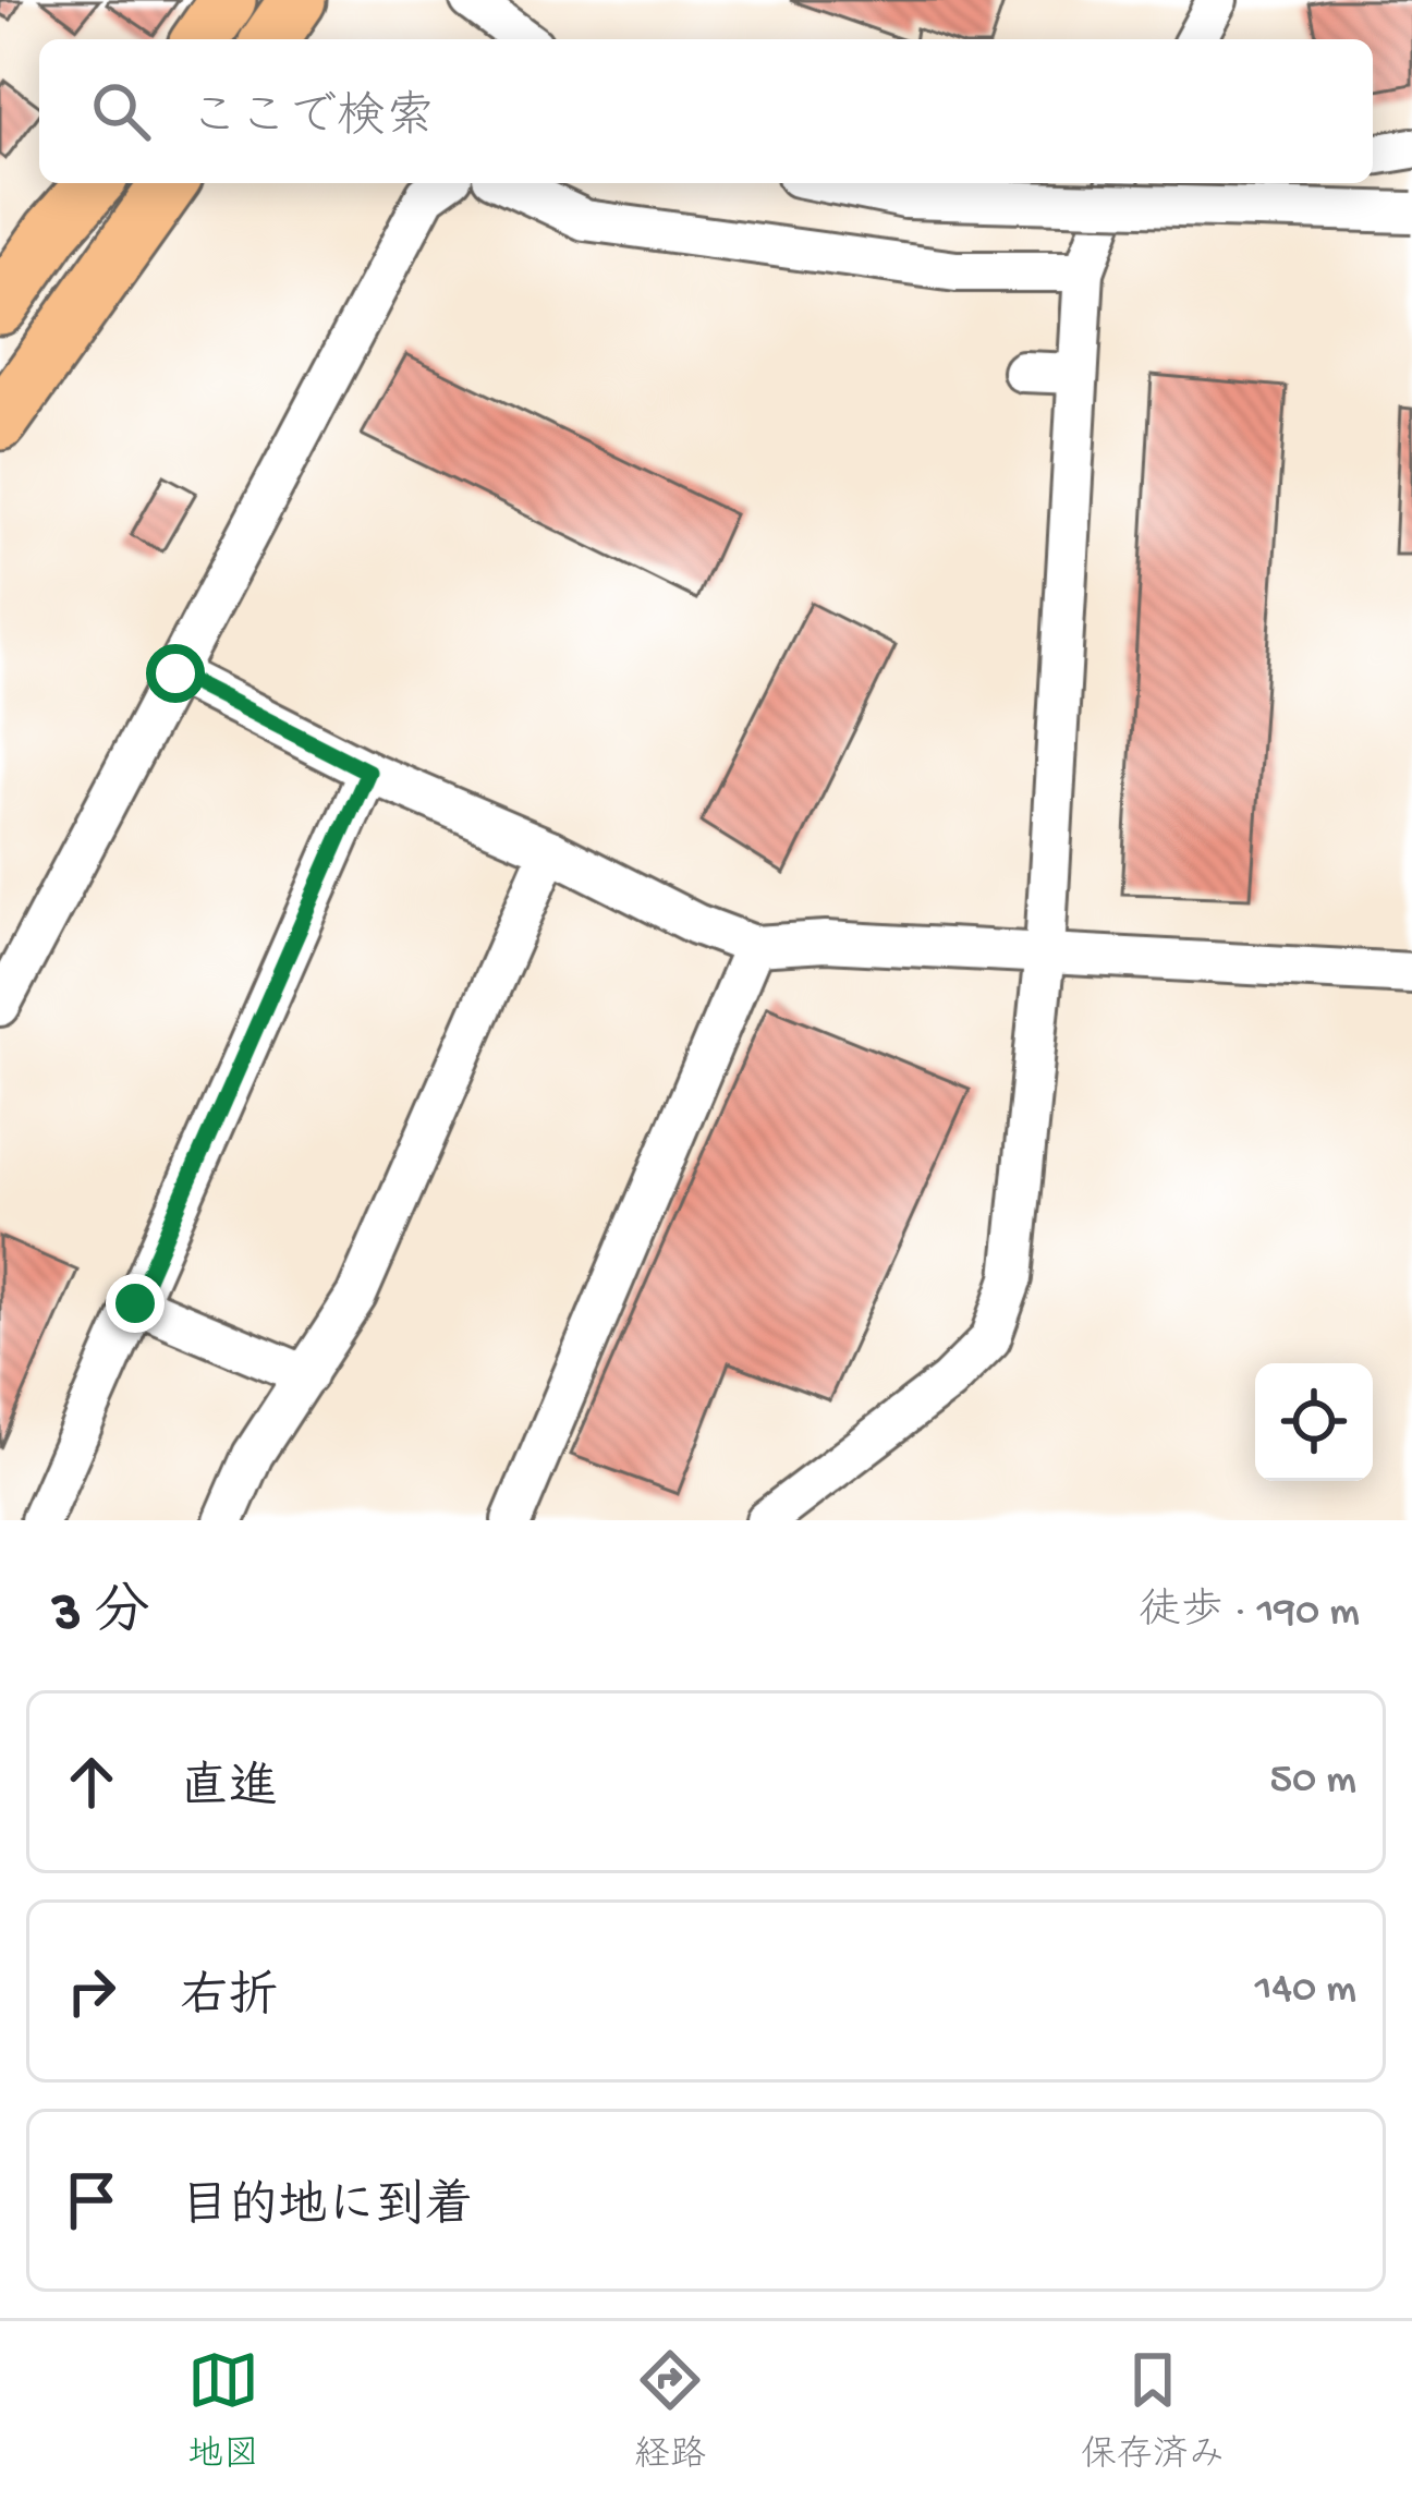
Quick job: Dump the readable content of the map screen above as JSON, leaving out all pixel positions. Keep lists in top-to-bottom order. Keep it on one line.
{"page":{"search":"ここで検索","heading":["3 分","徒歩 · 190 m"],"list":[["直進","50 m"],["右折","140 m"],"目的地に到着"],"nav":["地図","経路","保存済み"]}}
